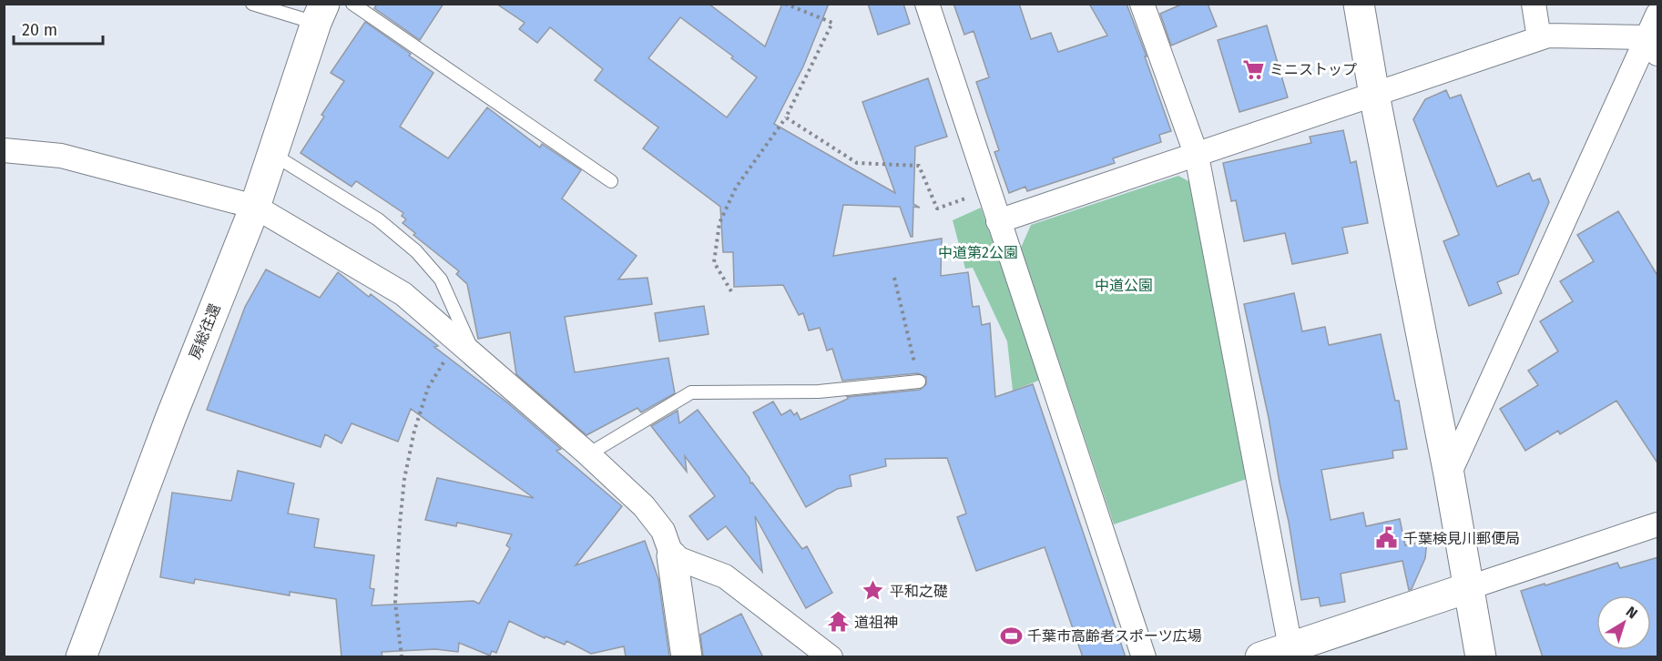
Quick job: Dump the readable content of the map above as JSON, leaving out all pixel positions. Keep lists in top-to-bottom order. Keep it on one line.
{"streets":{"street":["房総往還"]},"parks":["中道第2公園","中道公園"],"places":{"supermarket":["ミニストップ"],"public building":["千葉検見川郵便局"],"place":["平和之礎"],"temple":["道祖神"],"sports":["千葉市高齢者スポーツ広場"]},"scale_bar":"20 m","north":"top right"}
